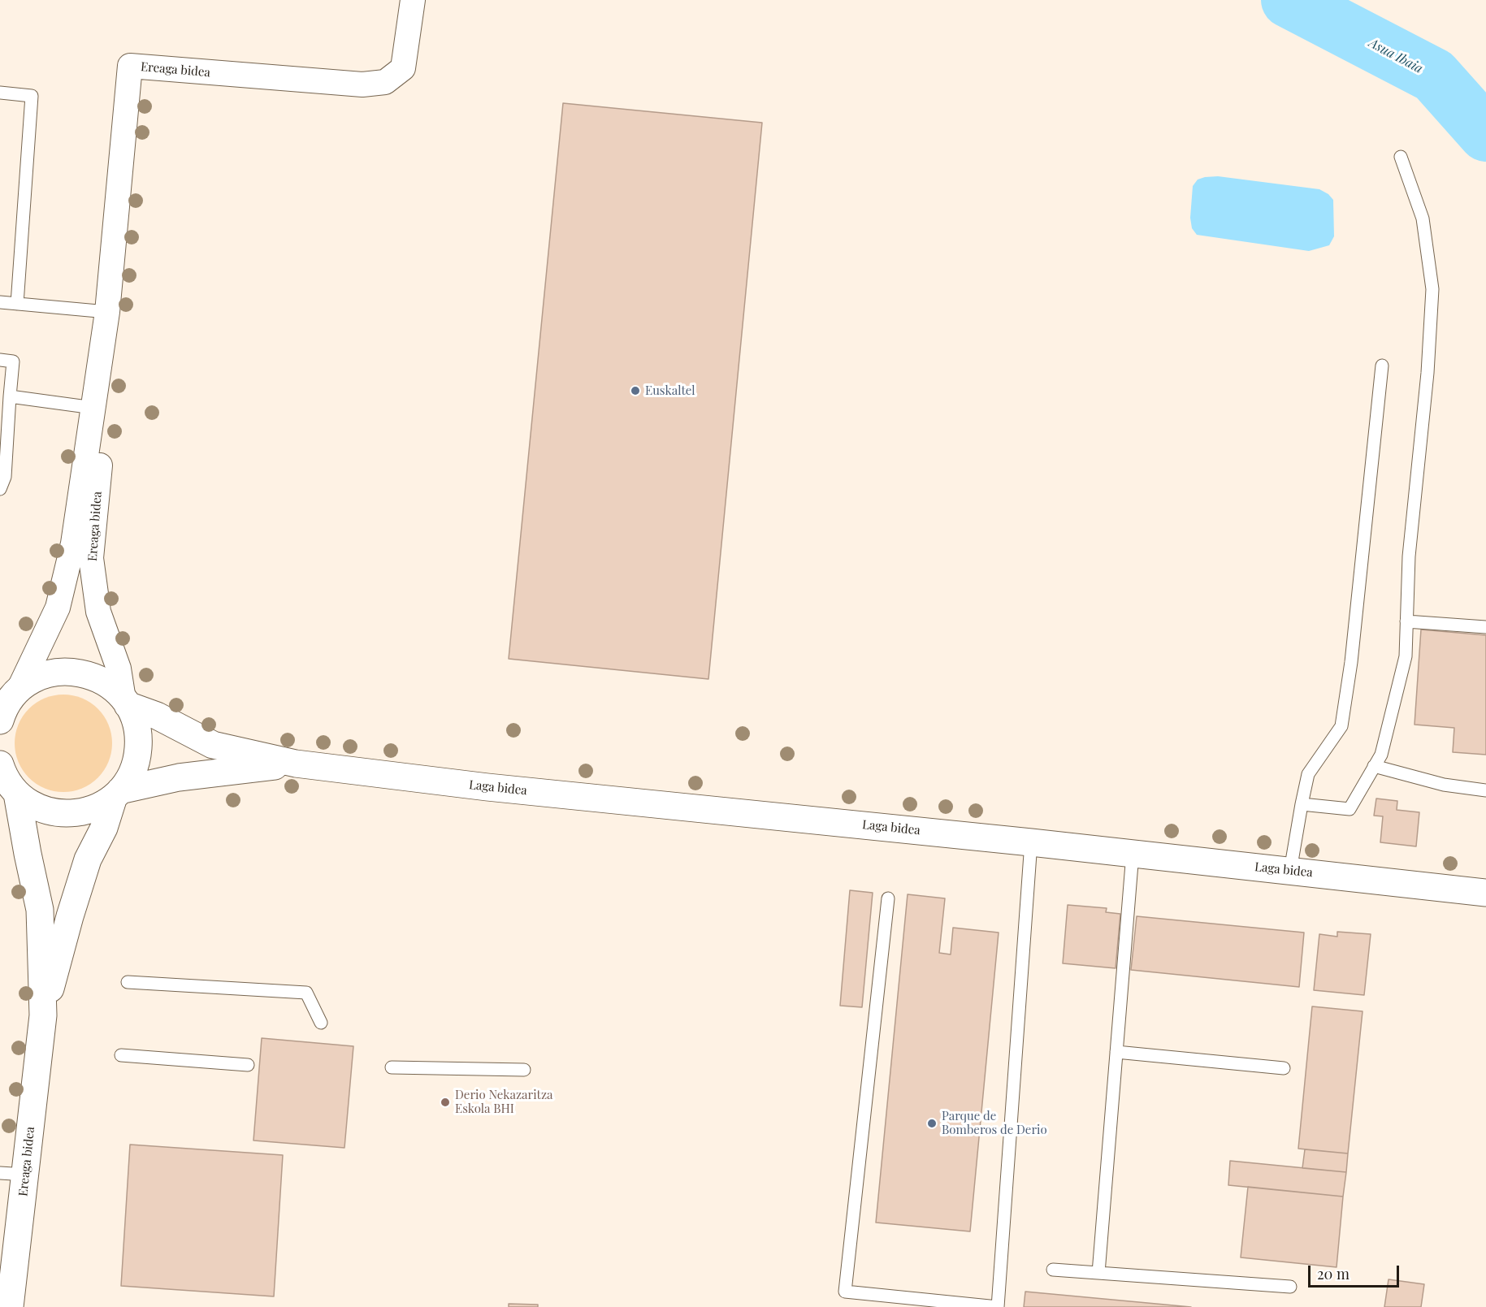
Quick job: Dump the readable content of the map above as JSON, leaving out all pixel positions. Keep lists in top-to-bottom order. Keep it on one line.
{"streets":{"street":["Ereaga bidea","Laga bidea"]},"crossings":[["Ereaga bidea","Laga bidea"]],"water":["Asua Ibaia"],"places":["Euskaltel","Derio Nekazaritza Eskola BHI","Parque de Bomberos de Derio"],"scale_bar":"20 m"}
